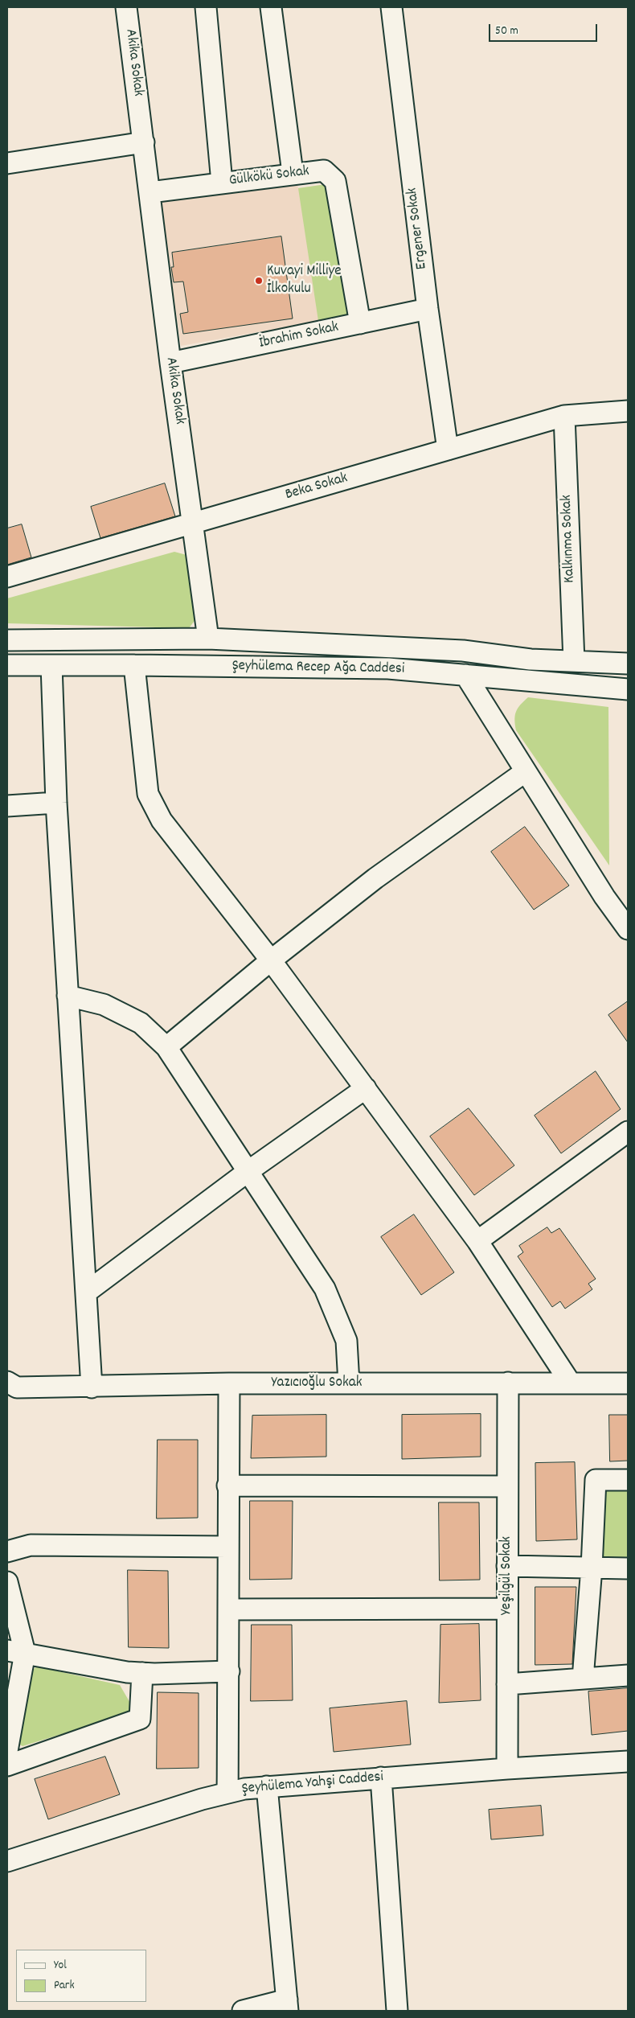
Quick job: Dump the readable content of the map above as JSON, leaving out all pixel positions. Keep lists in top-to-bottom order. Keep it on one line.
{"streets":{"street":["Akika Sokak","Gülkökü Sokak","Ergener Sokak","İbrahim Sokak","Beka Sokak","Kalkınma Sokak","Şeyhülema Recep Ağa Caddesi","Yazıcıoğlu Sokak","Yeşilgül Sokak","Şeyhülema Yahşi Caddesi"]},"crossings":[["Akika Sokak","Gülkökü Sokak"],["Akika Sokak","İbrahim Sokak"],["Akika Sokak","Beka Sokak"],["Akika Sokak","Şeyhülema Recep Ağa Caddesi"],["Gülkökü Sokak","İbrahim Sokak"],["Ergener Sokak","İbrahim Sokak"],["Ergener Sokak","Beka Sokak"],["Beka Sokak","Kalkınma Sokak"],["Kalkınma Sokak","Şeyhülema Recep Ağa Caddesi"],["Yazıcıoğlu Sokak","Yeşilgül Sokak"],["Yeşilgül Sokak","Şeyhülema Yahşi Caddesi"]],"places":["Kuvayi Milliye İlkokulu"],"legend":["Yol","Park"],"scale_bar":"50 m"}
